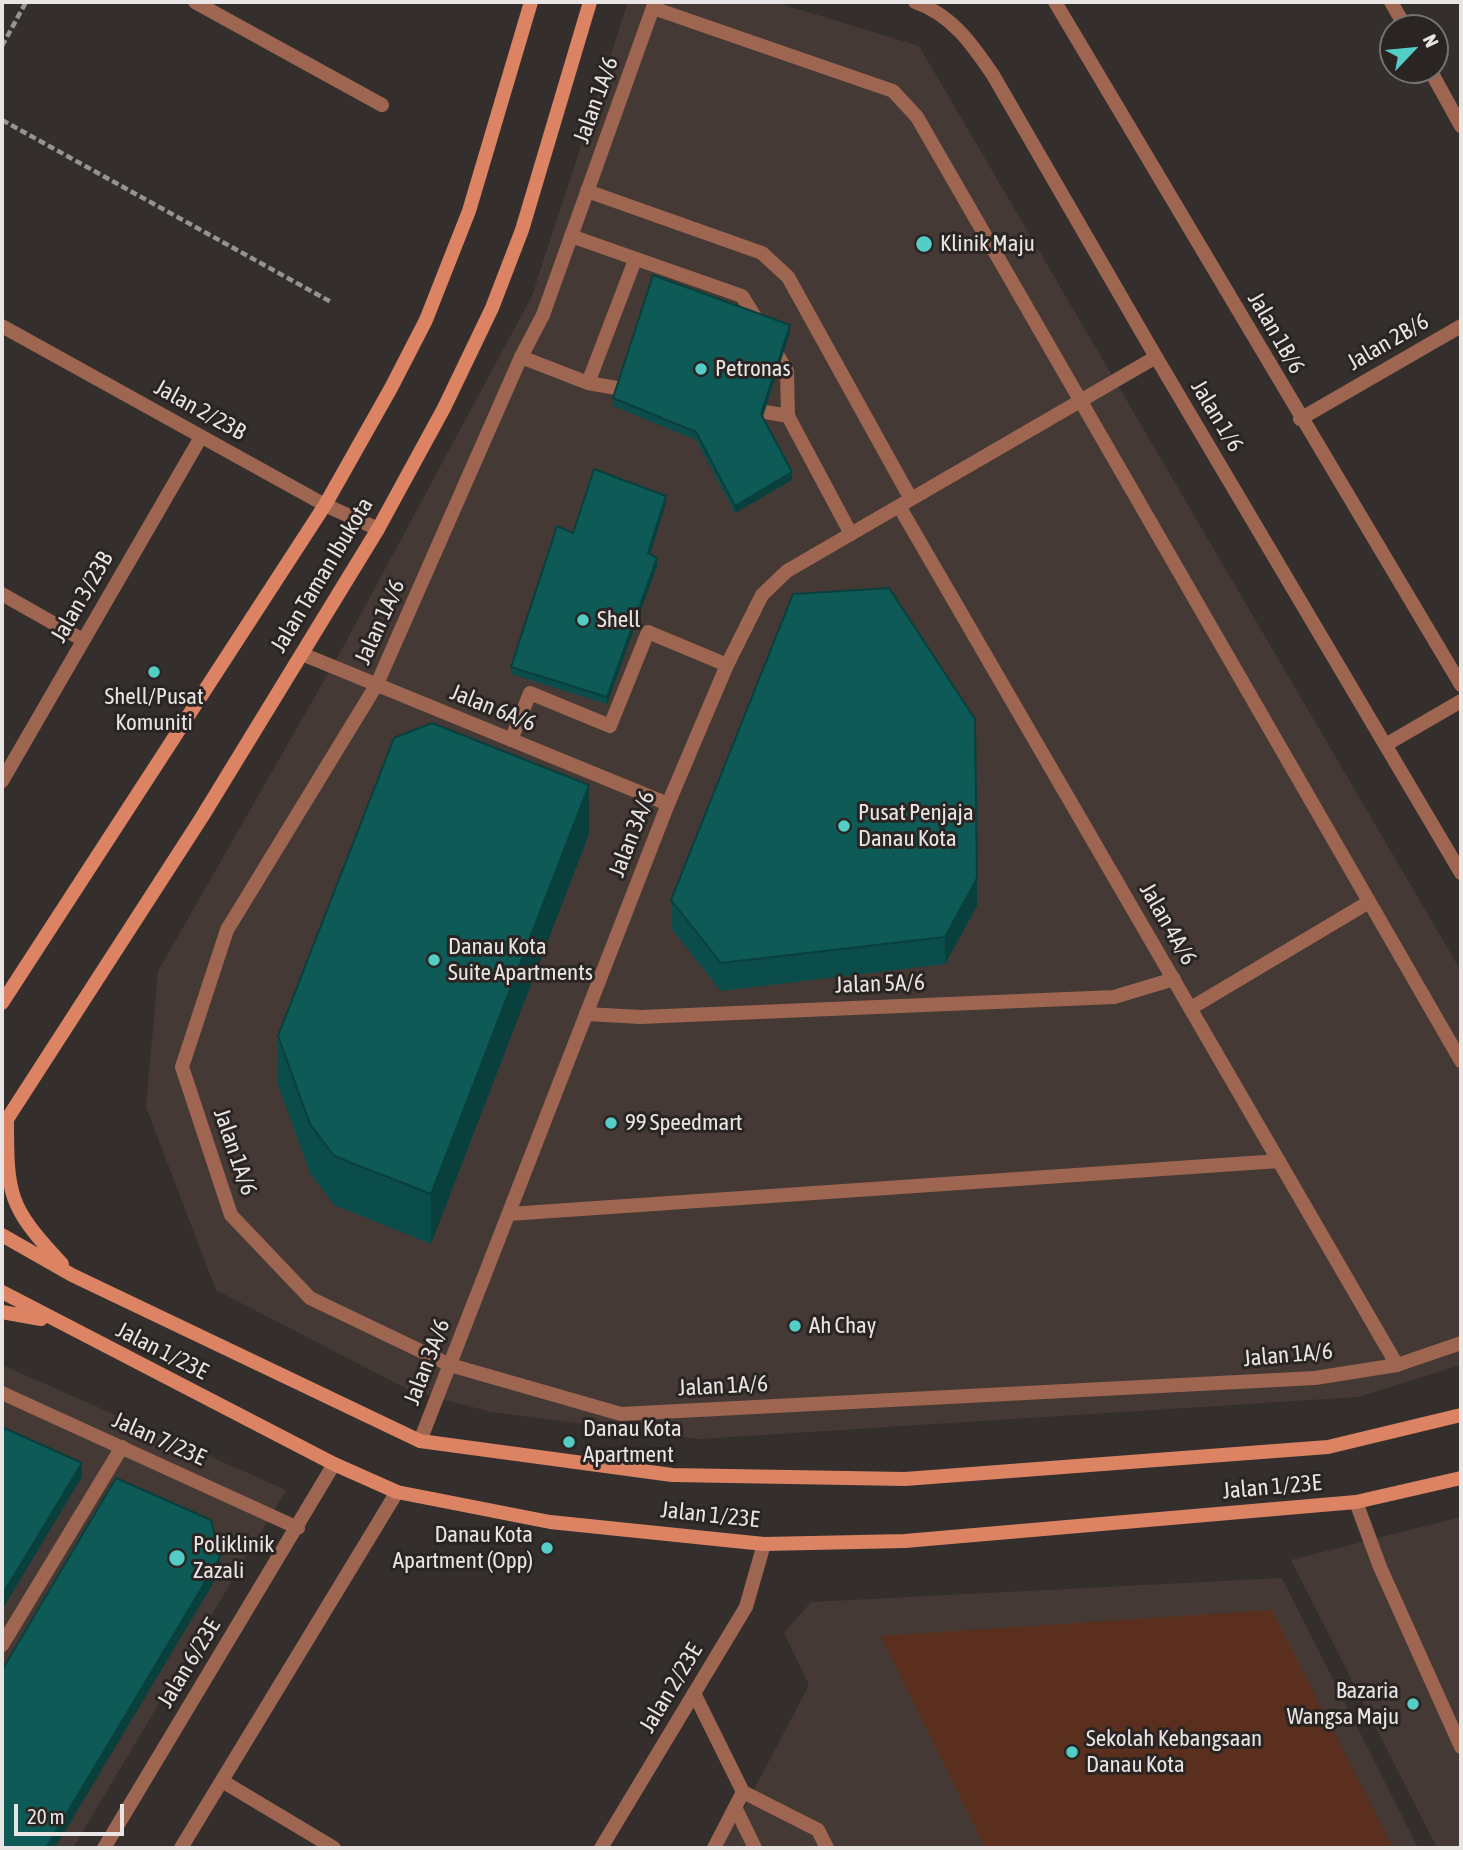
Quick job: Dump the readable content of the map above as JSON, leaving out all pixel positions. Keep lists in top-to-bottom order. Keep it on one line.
{"streets":{"street":["Jalan 1A/6","Jalan 1B/6","Jalan 2B/6","Jalan 2/23B","Jalan 1/6","Jalan Taman Ibukota","Jalan 3/23B","Jalan 6A/6","Jalan 3A/6","Jalan 4A/6","Jalan 5A/6","Jalan 1/23E","Jalan 7/23E","Jalan 6/23E","Jalan 2/23E"]},"crossings":[["Jalan 1A/6","Jalan 6A/6"],["Jalan 1A/6","Jalan 3A/6"],["Jalan 1A/6","Jalan 4A/6"],["Jalan 1B/6","Jalan 2B/6"],["Jalan 2/23B","Jalan Taman Ibukota"],["Jalan 2/23B","Jalan 3/23B"],["Jalan 1/6","Jalan 3A/6"],["Jalan Taman Ibukota","Jalan 6A/6"],["Jalan 6A/6","Jalan 3A/6"],["Jalan 3A/6","Jalan 4A/6"],["Jalan 3A/6","Jalan 5A/6"],["Jalan 3A/6","Jalan 1/23E"],["Jalan 4A/6","Jalan 5A/6"],["Jalan 1/23E","Jalan 6/23E"],["Jalan 1/23E","Jalan 2/23E"],["Jalan 7/23E","Jalan 6/23E"]],"places":["Klinik Maju","Petronas","Shell","Shell/Pusat Komuniti","Pusat Penjaja Danau Kota","Danau Kota Suite Apartments","99 Speedmart","Ah Chay","Danau Kota Apartment","Danau Kota Apartment (Opp)","Poliklinik Zazali","Bazaria Wangsa Maju","Sekolah Kebangsaan Danau Kota"],"scale_bar":"20 m","north":"top right"}
